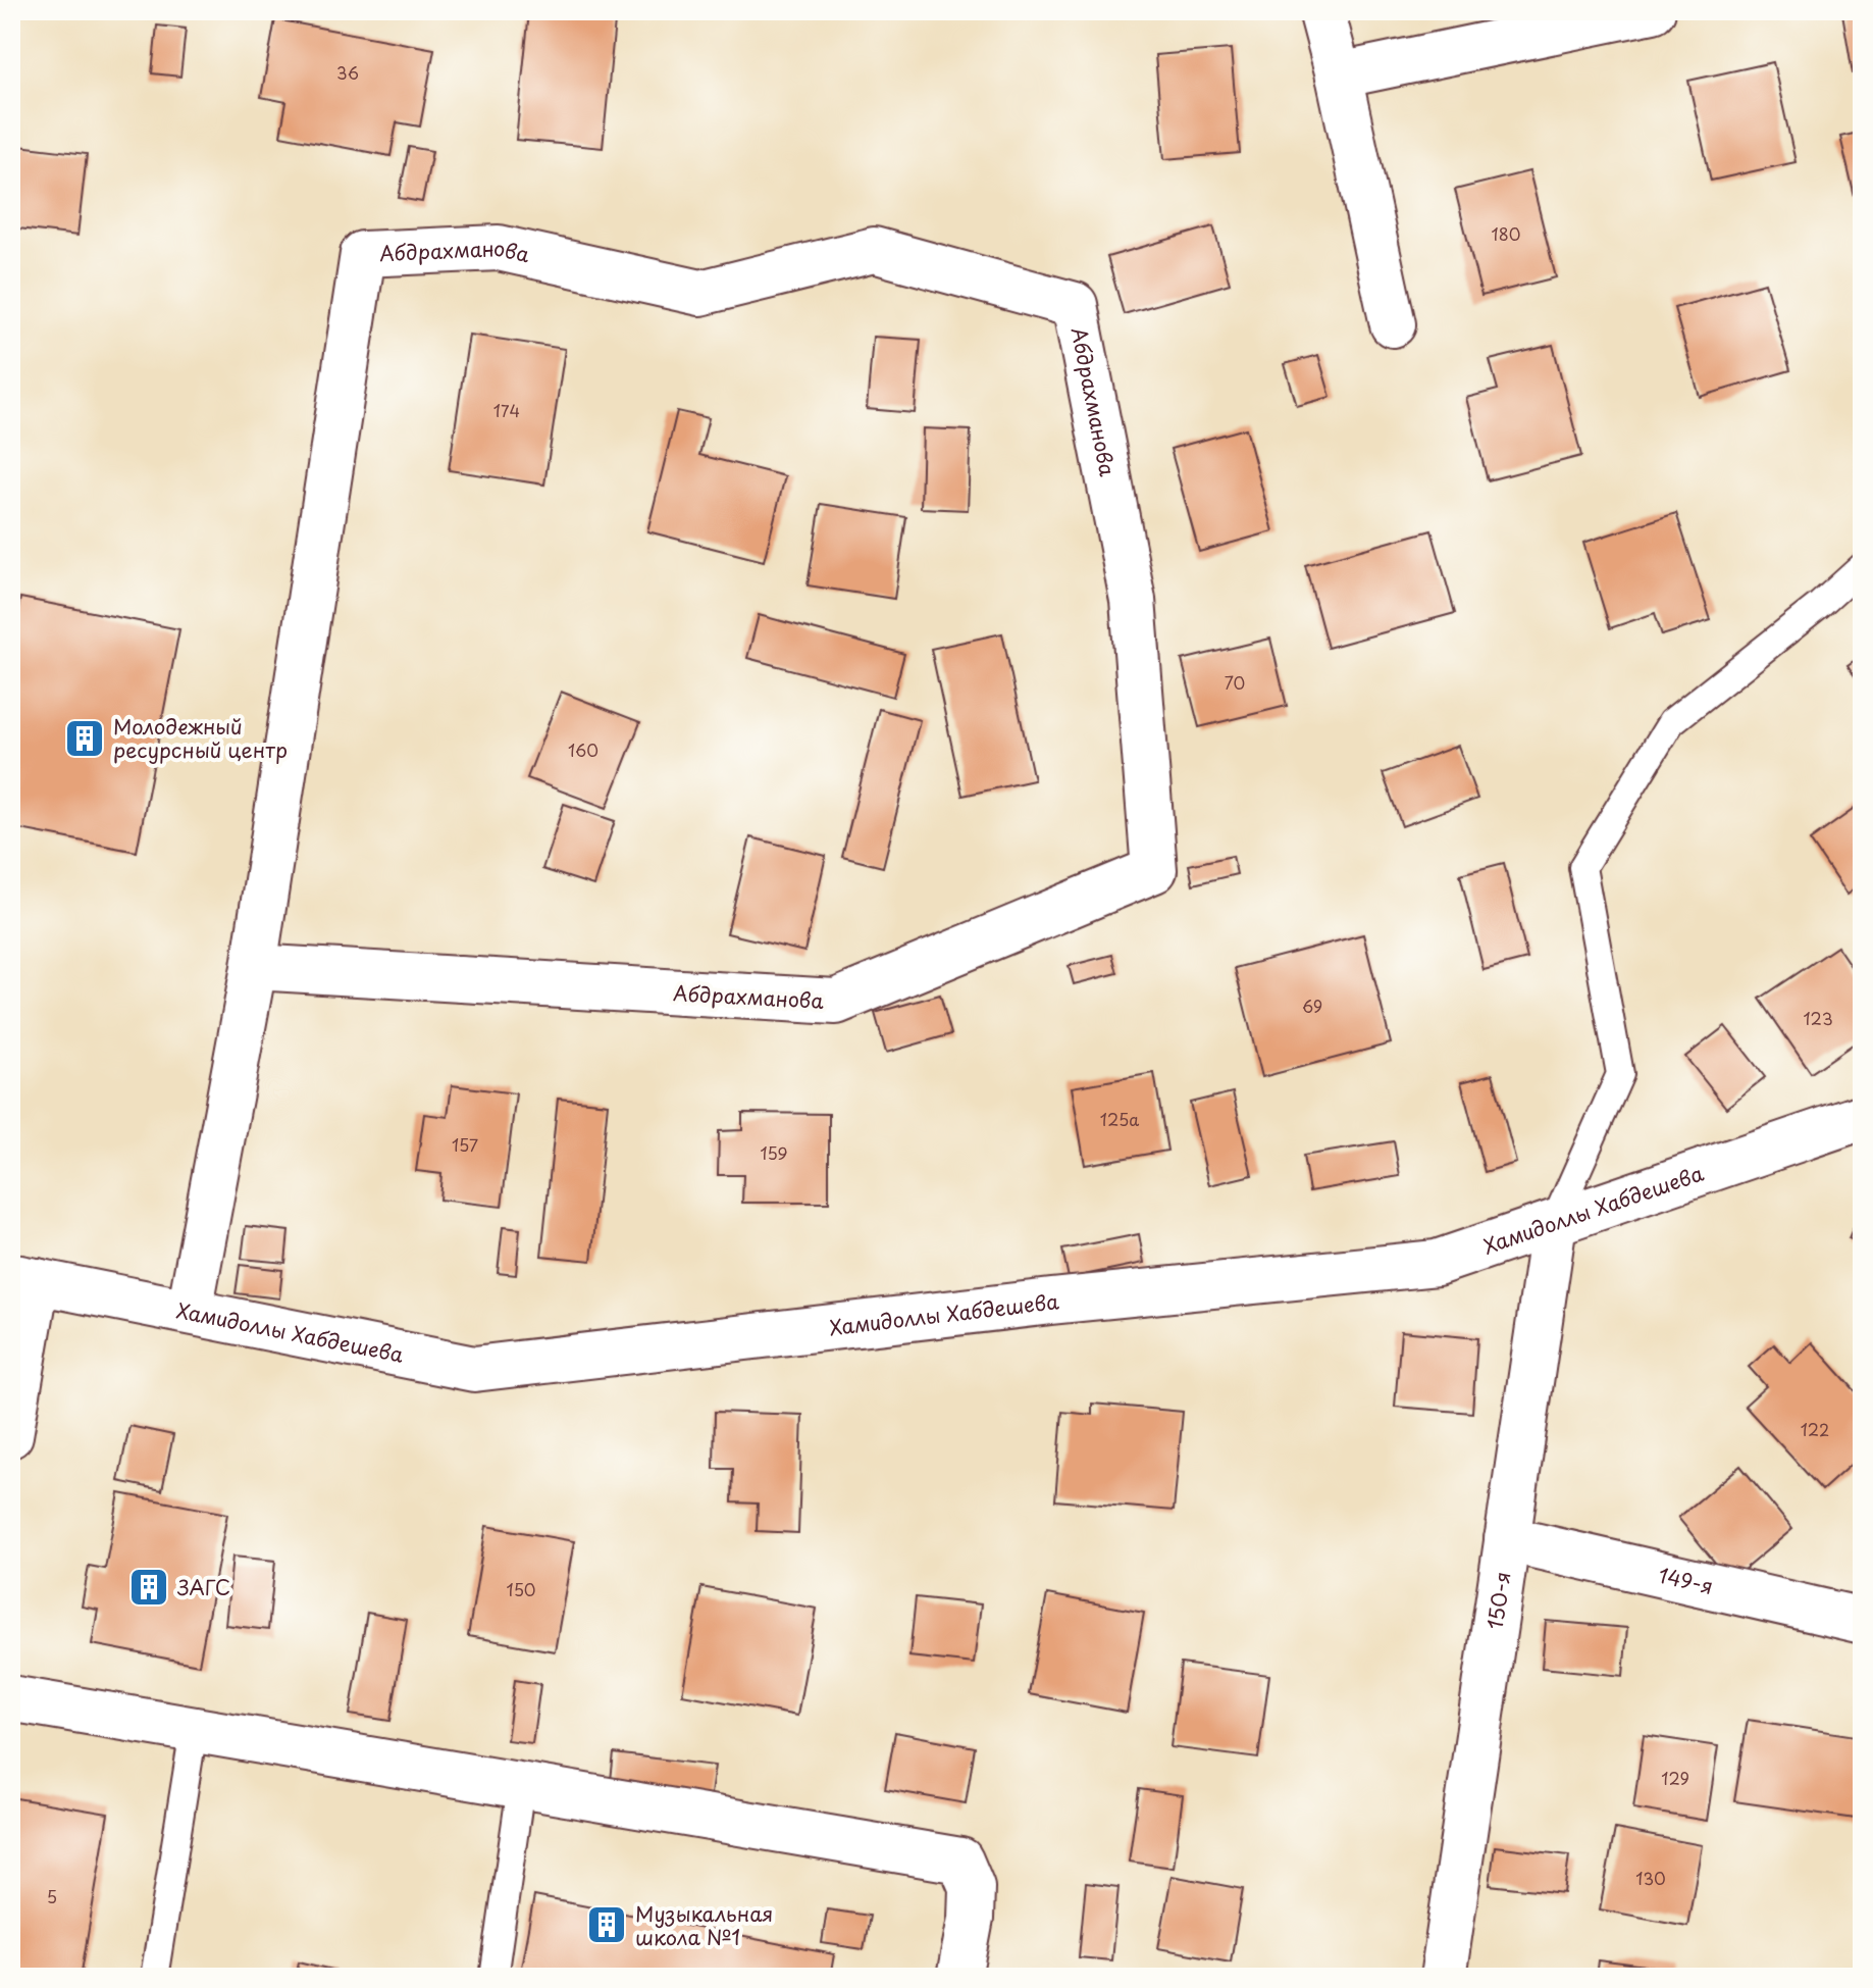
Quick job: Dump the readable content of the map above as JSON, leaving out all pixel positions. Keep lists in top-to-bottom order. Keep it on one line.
{"streets":{"street":["Абдрахманова","Хамидоллы Хабдешева","149-я","150-я"]},"crossings":[["Абдрахманова","Хамидоллы Хабдешева"],["Хамидоллы Хабдешева","150-я"],["149-я","150-я"]],"places":{"building":["Молодежный ресурсный центр","ЗАГС","Музыкальная школа №1"]},"house_numbers":["36","180","174","70","160","69","123","125а","157","159","122","150","129","130","5"]}
